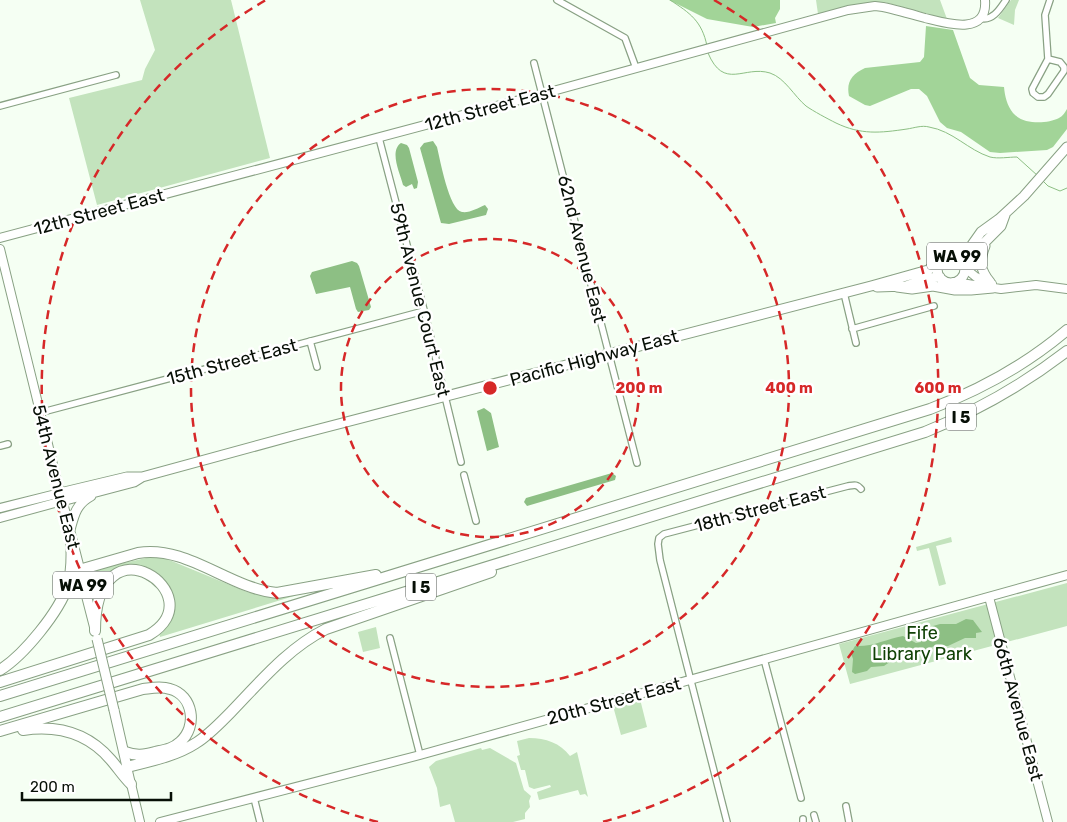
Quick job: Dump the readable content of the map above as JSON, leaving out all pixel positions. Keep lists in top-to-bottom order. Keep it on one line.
{"streets":{"highway":["I 5"],"main road":["12th Street East","WA 99","Pacific Highway East","54th Avenue East","20th Street East","66th Avenue East"],"street":["62nd Avenue East","59th Avenue Court East","15th Street East","18th Street East"]},"crossings":[["12th Street East","62nd Avenue East"],["12th Street East","59th Avenue Court East"],["62nd Avenue East","Pacific Highway East"],["WA 99","Pacific Highway East"],["59th Avenue Court East","Pacific Highway East"],["59th Avenue Court East","15th Street East"],["Pacific Highway East","54th Avenue East"],["15th Street East","54th Avenue East"],["18th Street East","20th Street East"],["20th Street East","66th Avenue East"]],"parks":["Fife Library Park"],"scale_bar":"200 m","rings":["200 m","400 m","600 m"]}
